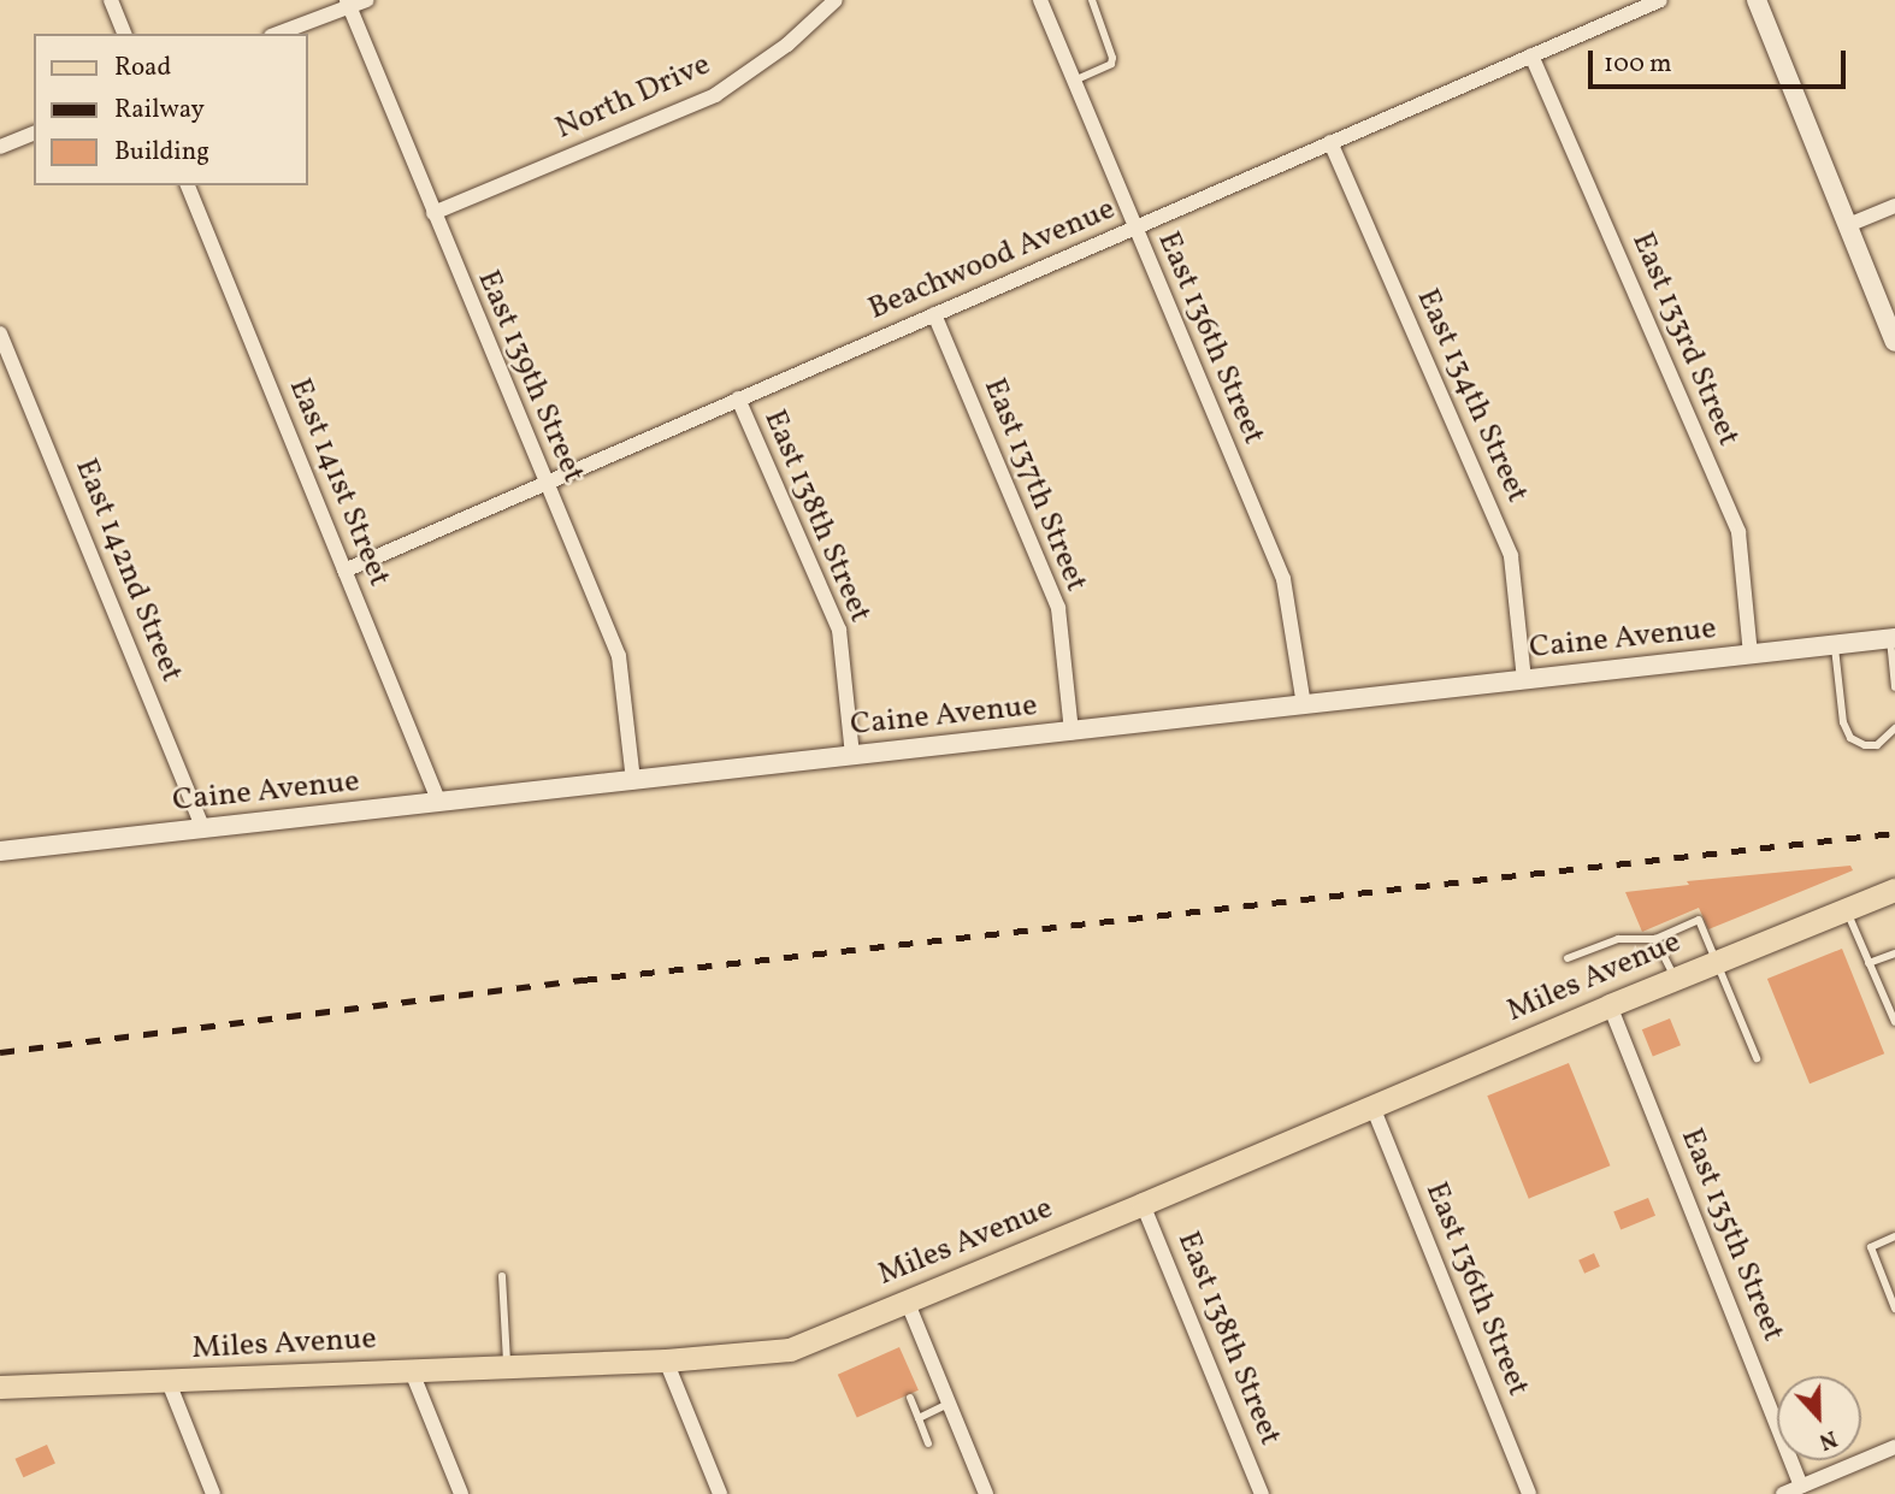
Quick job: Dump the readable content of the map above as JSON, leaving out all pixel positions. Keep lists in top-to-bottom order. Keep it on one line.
{"streets":{"main road":["Miles Avenue"],"street":["North Drive","Beachwood Avenue","East 136th Street","East 133rd Street","East 139th Street","East 134th Street","East 141st Street","East 137th Street","East 138th Street","East 142nd Street","Caine Avenue","East 135th Street"]},"crossings":[["North Drive","East 139th Street"],["Beachwood Avenue","East 136th Street"],["Beachwood Avenue","East 133rd Street"],["Beachwood Avenue","East 139th Street"],["Beachwood Avenue","East 134th Street"],["Beachwood Avenue","East 141st Street"],["Beachwood Avenue","East 137th Street"],["Beachwood Avenue","East 138th Street"],["East 136th Street","Caine Avenue"],["East 136th Street","Miles Avenue"],["East 133rd Street","Caine Avenue"],["East 139th Street","Caine Avenue"],["East 134th Street","Caine Avenue"],["East 141st Street","Caine Avenue"],["East 137th Street","Caine Avenue"],["East 138th Street","Caine Avenue"],["East 138th Street","Miles Avenue"],["East 142nd Street","Caine Avenue"],["Miles Avenue","East 135th Street"]],"legend":["Road","Railway","Building"],"scale_bar":"100 m","north":"bottom"}
